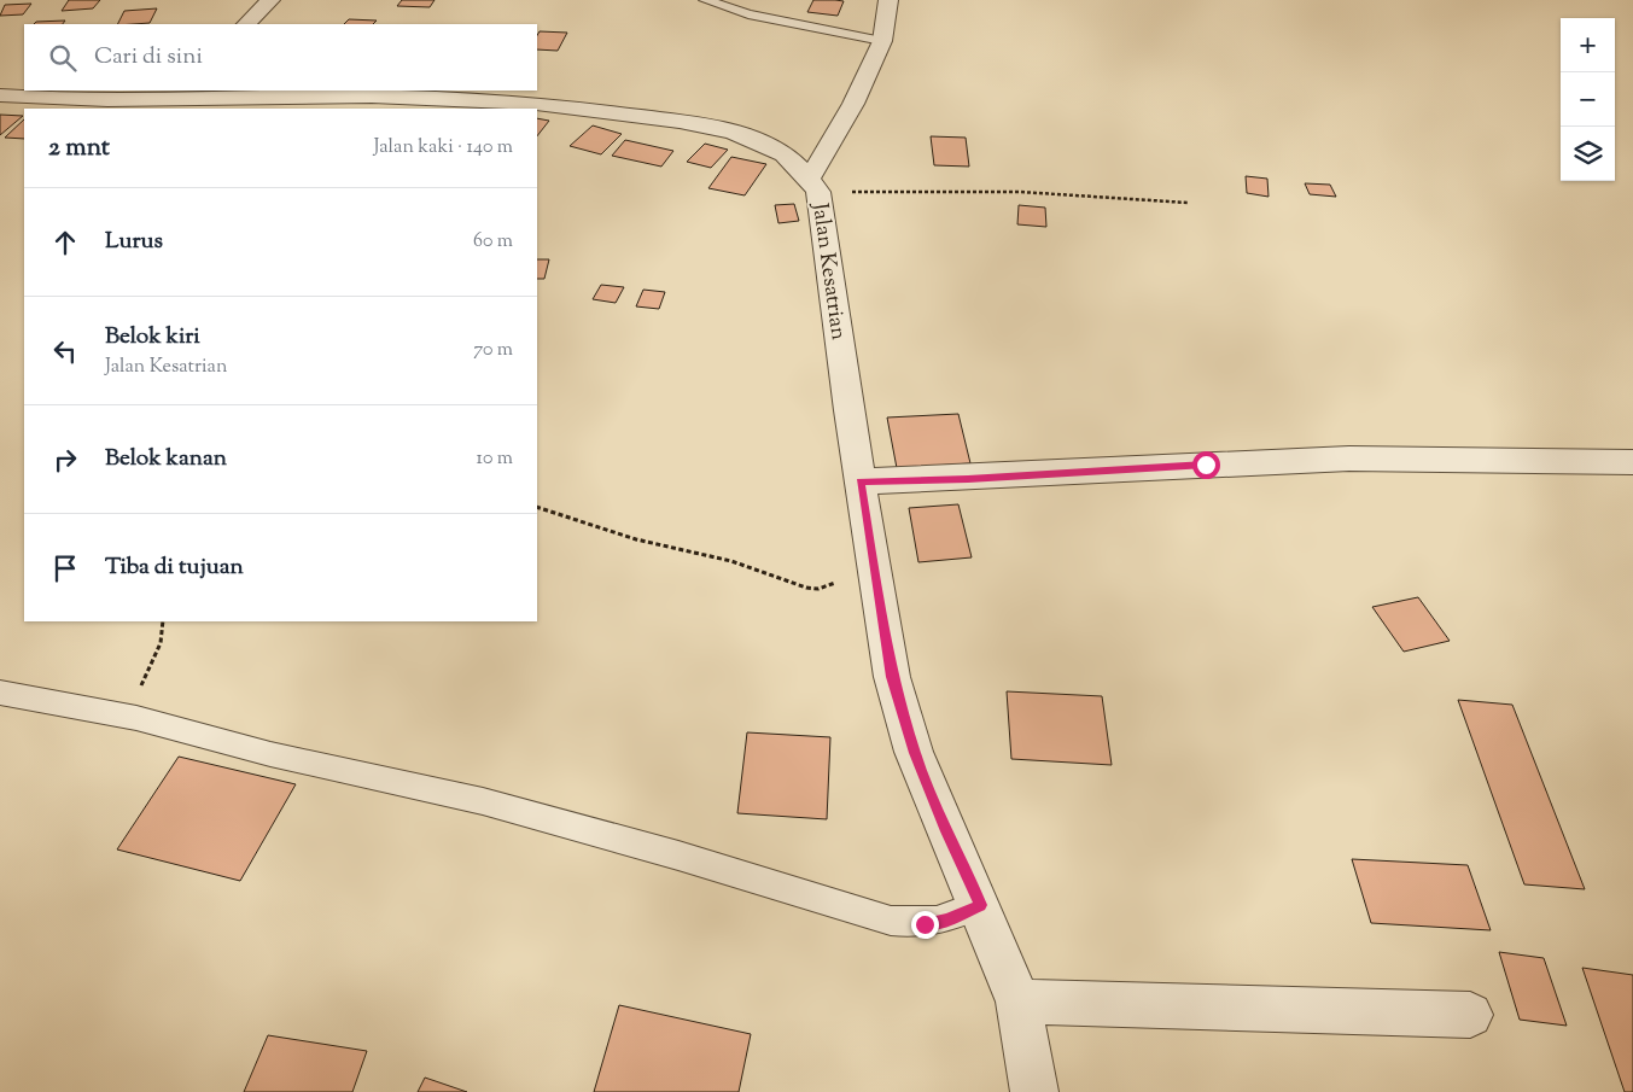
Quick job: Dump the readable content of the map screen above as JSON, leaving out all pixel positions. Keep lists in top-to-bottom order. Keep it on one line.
{"streets":{"street":["Jalan Kesatrian"]},"page":{"map_buttons":["+","−"],"search":"Cari di sini","heading":["2 mnt","Jalan kaki · 140 m"],"list":[["Lurus","60 m"],["Belok kiri","Jalan Kesatrian","70 m"],["Belok kanan","10 m"],"Tiba di tujuan"]}}
